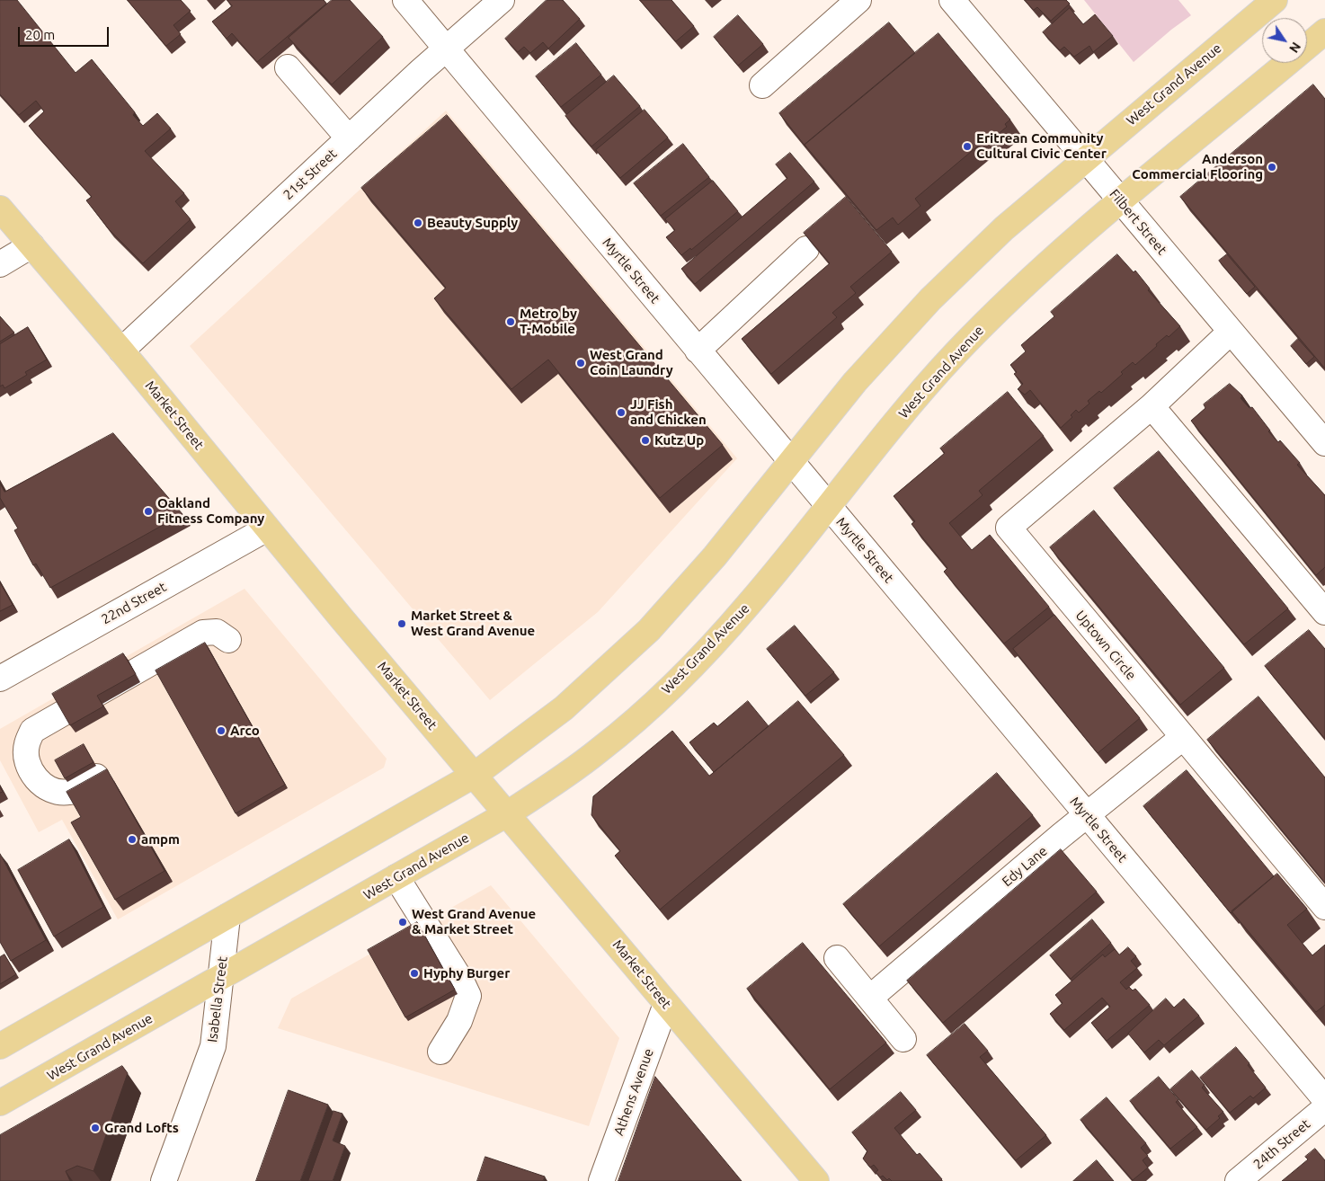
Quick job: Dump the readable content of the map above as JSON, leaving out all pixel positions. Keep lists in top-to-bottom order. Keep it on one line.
{"streets":{"main road":["West Grand Avenue","Market Street"],"street":["21st Street","Filbert Street","Myrtle Street","22nd Street","Uptown Circle","Edy Lane","Isabella Street","Athens Avenue","24th Street"]},"crossings":[["West Grand Avenue","Filbert Street"],["West Grand Avenue","Myrtle Street"],["West Grand Avenue","Market Street"],["West Grand Avenue","Isabella Street"],["21st Street","Myrtle Street"],["21st Street","Market Street"],["Filbert Street","Uptown Circle"],["Myrtle Street","Edy Lane"],["Market Street","22nd Street"],["Market Street","Athens Avenue"],["Uptown Circle","Edy Lane"]],"places":["Eritrean Community Cultural Civic Center","Anderson Commercial Flooring","Beauty Supply","Metro by T-Mobile","West Grand Coin Laundry","JJ Fish and Chicken","Kutz Up","Oakland Fitness Company","Market Street & West Grand Avenue","Arco","ampm","West Grand Avenue & Market Street","Hyphy Burger","Grand Lofts"],"scale_bar":"20 m","north":"bottom right"}
